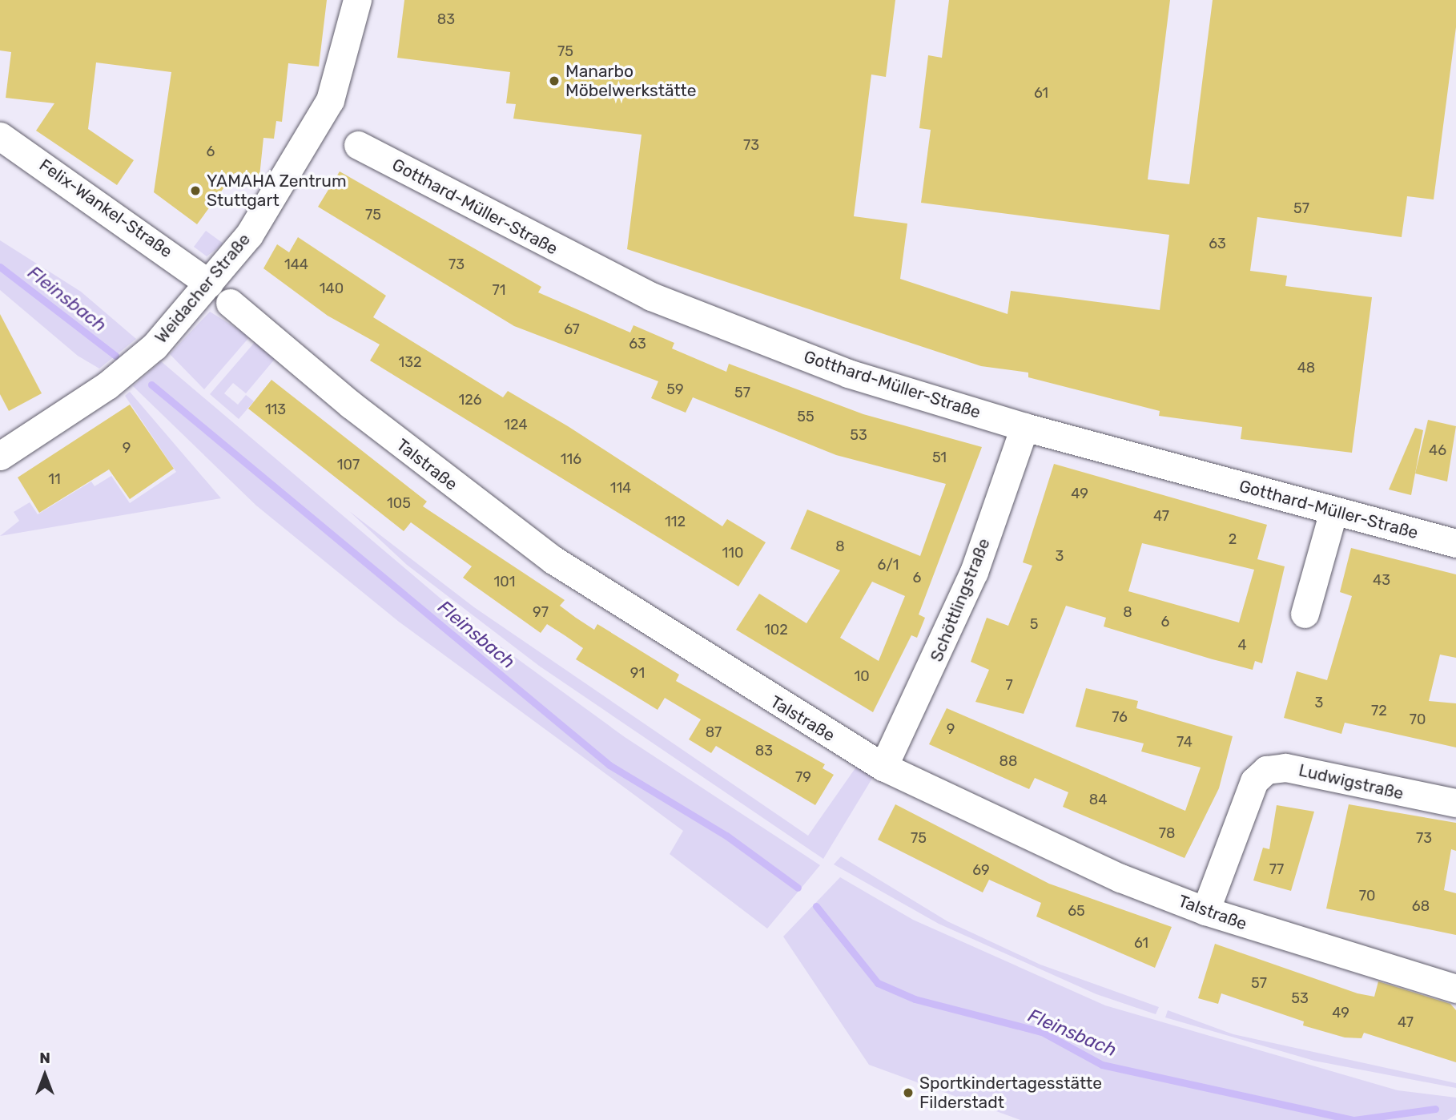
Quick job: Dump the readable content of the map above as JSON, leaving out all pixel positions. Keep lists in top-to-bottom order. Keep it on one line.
{"streets":{"street":["Gotthard-Müller-Straße","Felix-Wankel-Straße","Weidacher Straße","Talstraße","Schöttlingstraße","Ludwigstraße"]},"crossings":[["Gotthard-Müller-Straße","Schöttlingstraße"],["Felix-Wankel-Straße","Weidacher Straße"],["Talstraße","Schöttlingstraße"],["Talstraße","Ludwigstraße"]],"water":["Fleinsbach"],"places":["Manarbo Möbelwerkstätte","YAMAHA Zentrum Stuttgart","Sportkindertagesstätte Filderstadt"],"house_numbers":["83","75","61","73","6","57","75","63","144","73","140","71","67","63","132","48","59","57","126","113","55","124","53","9","46","51","116","107","11","114","49","105","47","112","2","8","110","3","6/1","6","43","101","97","8","6","5","102","4","91","10","7","3","72","76","70","9","87","74","83","88","79","84","78","75","73","77","69","70","68","65","61","57","53","49","47"],"north":"top"}
